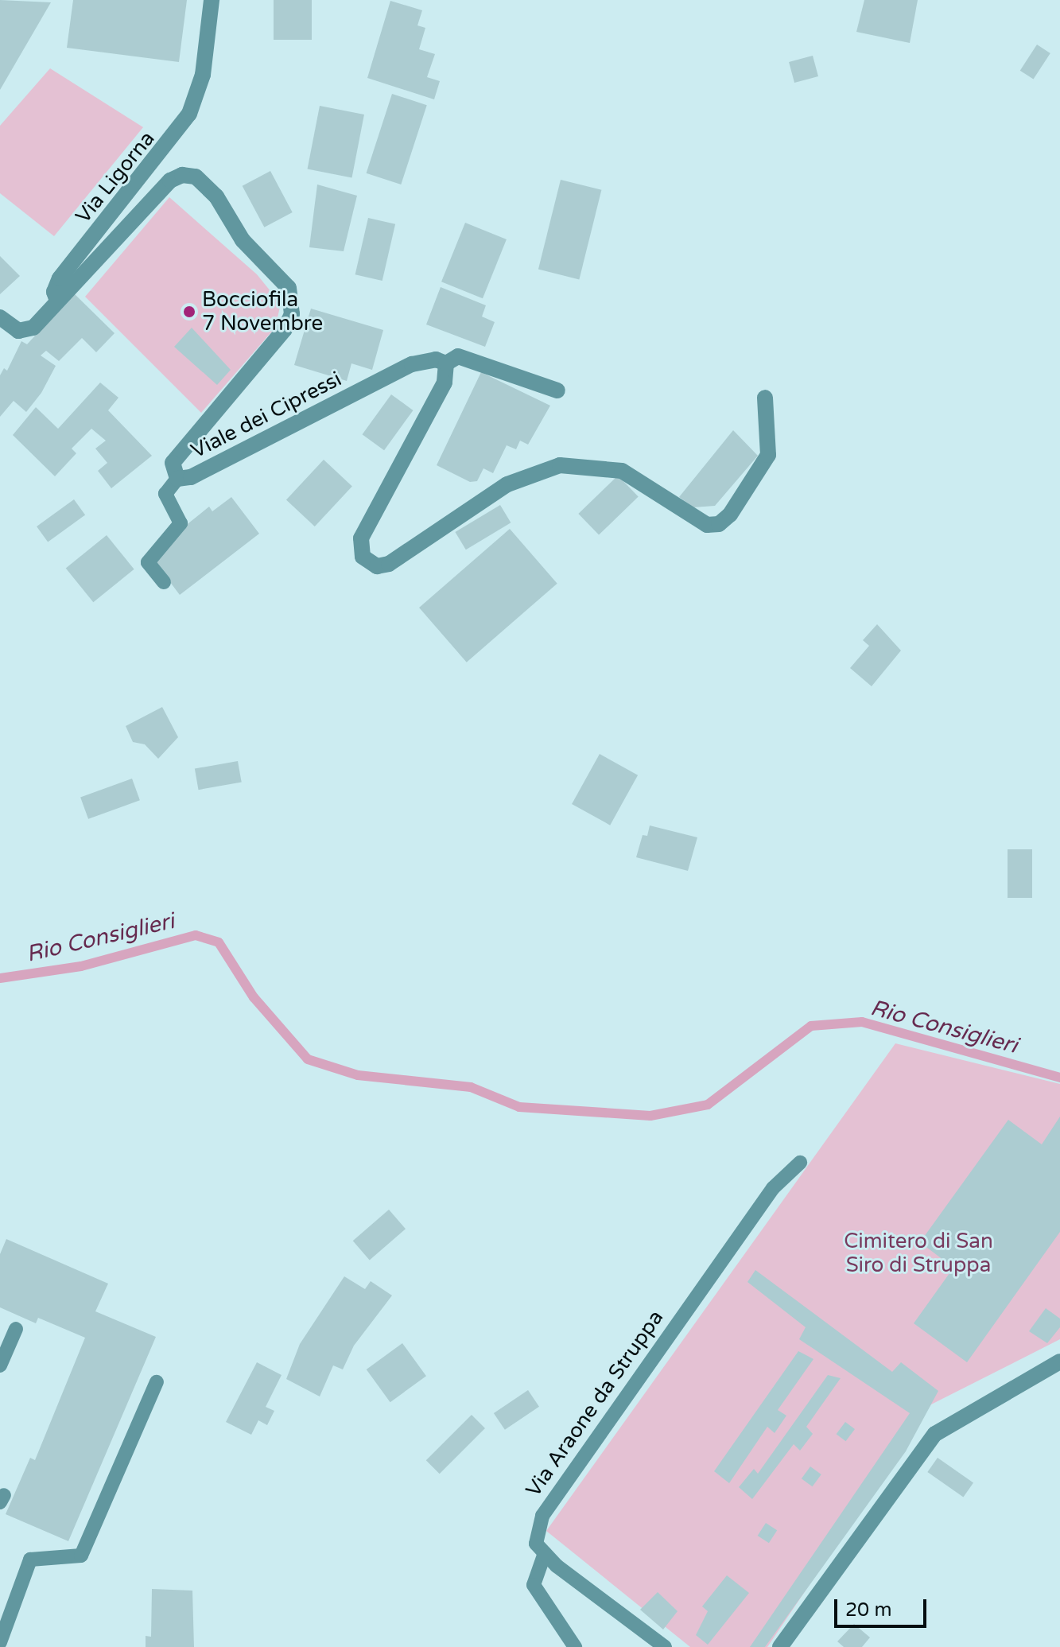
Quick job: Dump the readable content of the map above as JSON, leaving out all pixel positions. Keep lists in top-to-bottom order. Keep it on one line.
{"streets":{"street":["Via Ligorna","Viale dei Cipressi"],"lane":["Via Araone da Struppa"]},"crossings":[["Via Ligorna","Viale dei Cipressi"]],"water":["Rio Consiglieri"],"parks":["Cimitero di San Siro di Struppa"],"places":["Bocciofila 7 Novembre"],"scale_bar":"20 m"}
